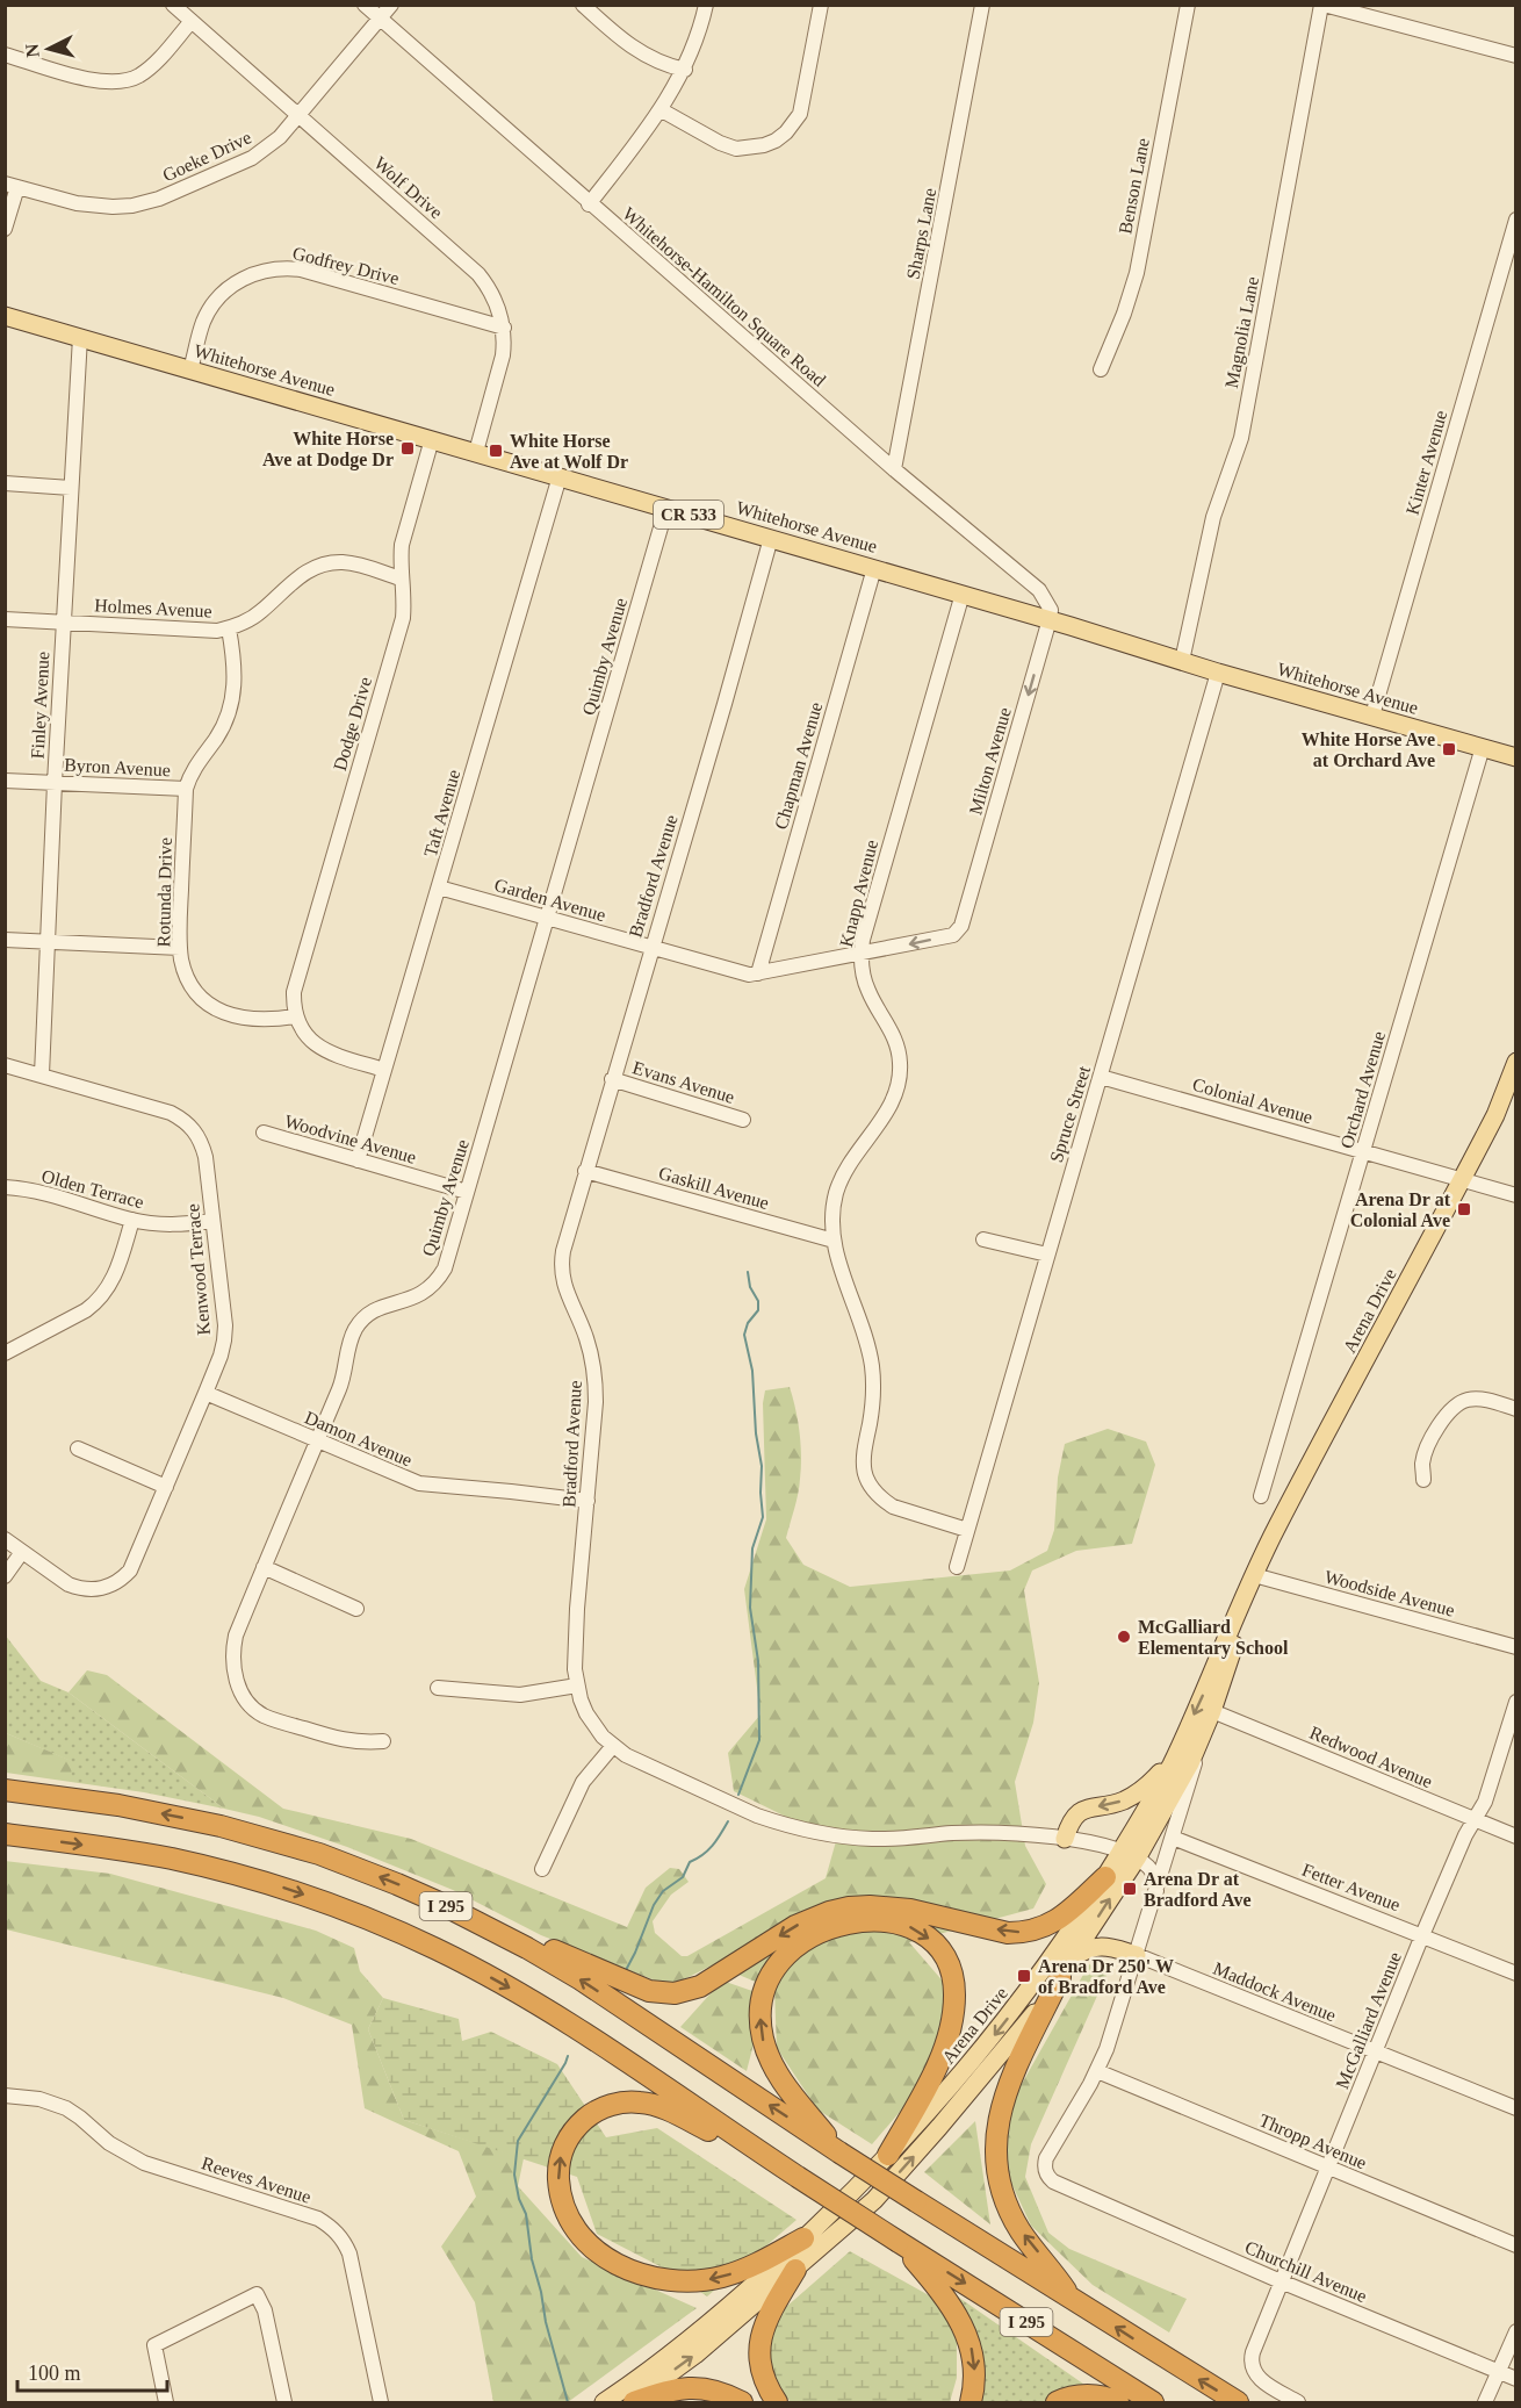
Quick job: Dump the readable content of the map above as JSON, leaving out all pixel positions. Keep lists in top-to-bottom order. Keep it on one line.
{"streets":{"highway":["I 295"],"main road":["Whitehorse Avenue","CR 533","Arena Drive"],"street":["Goeke Drive","Benson Lane","Wolf Drive","Sharps Lane","Godfrey Drive","Whitehorse-Hamilton Square Road","Magnolia Lane","Kinter Avenue","Holmes Avenue","Quimby Avenue","Finley Avenue","Dodge Drive","Milton Avenue","Chapman Avenue","Byron Avenue","Taft Avenue","Bradford Avenue","Rotunda Drive","Knapp Avenue","Garden Avenue","Evans Avenue","Orchard Avenue","Colonial Avenue","Spruce Street","Woodvine Avenue","Gaskill Avenue","Olden Terrace","Kenwood Terrace","Damon Avenue","Woodside Avenue","Redwood Avenue","Fetter Avenue","Maddock Avenue","McGalliard Avenue","Thropp Avenue","Reeves Avenue","Churchill Avenue"]},"crossings":[["Goeke Drive","Wolf Drive"],["Goeke Drive","Whitehorse-Hamilton Square Road"],["Wolf Drive","Godfrey Drive"],["Wolf Drive","Whitehorse Avenue"],["Sharps Lane","Whitehorse-Hamilton Square Road"],["Godfrey Drive","Whitehorse Avenue"],["Whitehorse-Hamilton Square Road","Whitehorse Avenue"],["Whitehorse-Hamilton Square Road","Milton Avenue"],["Magnolia Lane","Whitehorse Avenue"],["Whitehorse Avenue","Kinter Avenue"],["Whitehorse Avenue","Quimby Avenue"],["Whitehorse Avenue","Finley Avenue"],["Whitehorse Avenue","Dodge Drive"],["Whitehorse Avenue","Milton Avenue"],["Whitehorse Avenue","Chapman Avenue"],["Whitehorse Avenue","Taft Avenue"],["Whitehorse Avenue","Bradford Avenue"],["Whitehorse Avenue","Knapp Avenue"],["Whitehorse Avenue","Orchard Avenue"],["Whitehorse Avenue","Spruce Street"],["Holmes Avenue","Finley Avenue"],["Holmes Avenue","Dodge Drive"],["Holmes Avenue","Rotunda Drive"],["Quimby Avenue","Garden Avenue"],["Quimby Avenue","Woodvine Avenue"],["Quimby Avenue","Damon Avenue"],["Finley Avenue","Byron Avenue"],["Finley Avenue","Kenwood Terrace"],["Dodge Drive","Rotunda Drive"],["Milton Avenue","Garden Avenue"],["Chapman Avenue","Garden Avenue"],["Byron Avenue","Rotunda Drive"],["Taft Avenue","Garden Avenue"],["Taft Avenue","Woodvine Avenue"],["Bradford Avenue","Garden Avenue"],["Bradford Avenue","Evans Avenue"],["Bradford Avenue","Gaskill Avenue"],["Bradford Avenue","Arena Drive"],["Bradford Avenue","Damon Avenue"],["Knapp Avenue","Garden Avenue"],["Knapp Avenue","Spruce Street"],["Knapp Avenue","Gaskill Avenue"],["Orchard Avenue","Colonial Avenue"],["Colonial Avenue","Spruce Street"],["Colonial Avenue","Arena Drive"],["Olden Terrace","Kenwood Terrace"],["Kenwood Terrace","Damon Avenue"],["Arena Drive","Woodside Avenue"],["Arena Drive","Redwood Avenue"],["Redwood Avenue","McGalliard Avenue"],["Fetter Avenue","McGalliard Avenue"],["Maddock Avenue","McGalliard Avenue"],["McGalliard Avenue","Thropp Avenue"],["McGalliard Avenue","Churchill Avenue"],["Thropp Avenue","Churchill Avenue"]],"one_way":["Milton Avenue"],"places":{"transit":["White Horse Ave at Dodge Dr","White Horse Ave at Wolf Dr","White Horse Ave at Orchard Ave","Arena Dr at Colonial Ave","Arena Dr at Bradford Ave","Arena Dr 250' W of Bradford Ave"],"other":["McGalliard Elementary School"]},"scale_bar":"100 m","north":"left"}
